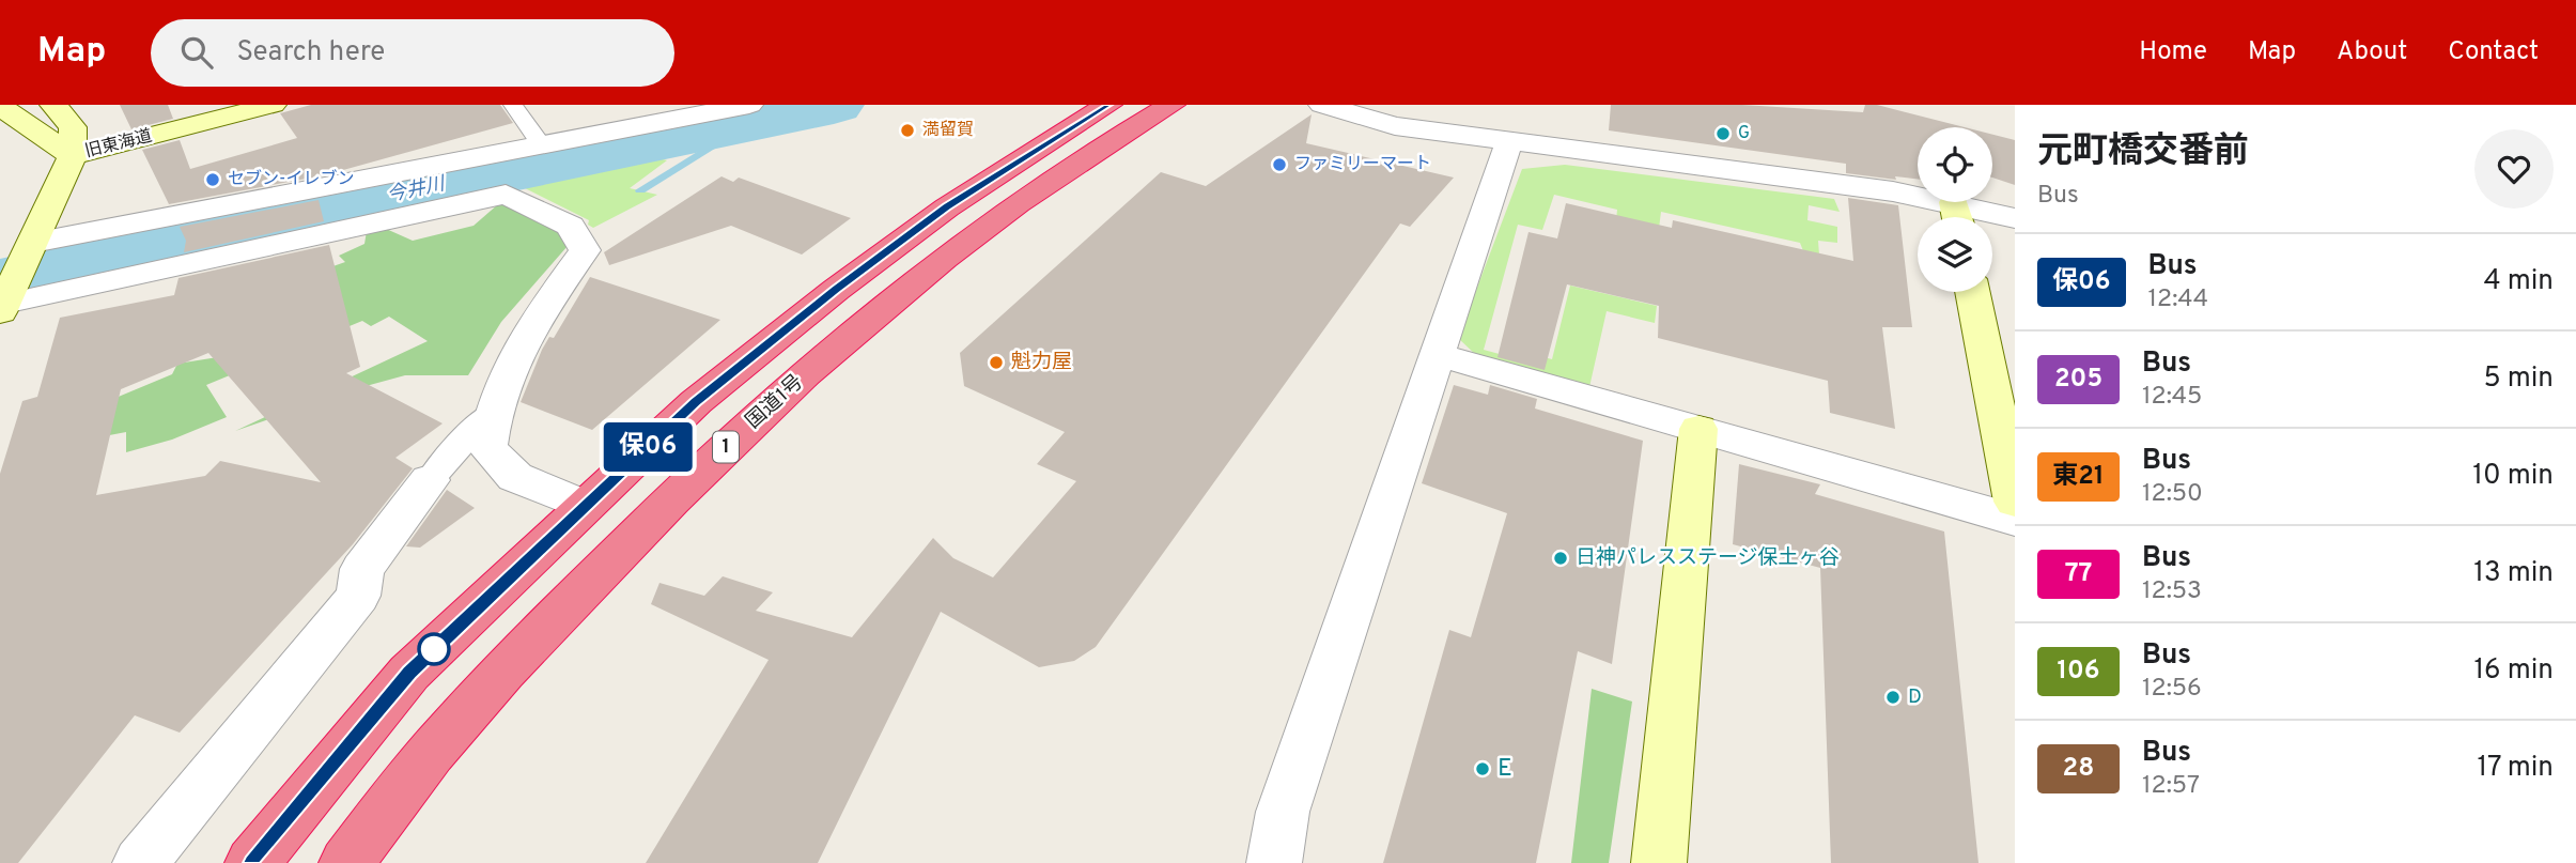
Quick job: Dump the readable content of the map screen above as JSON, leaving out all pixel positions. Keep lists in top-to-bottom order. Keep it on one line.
{"streets":{"highway":["国道1号","1"],"street":["旧東海道"]},"water":["今井川"],"places":["満留賀","G","ファミリーマート","セブン-イレブン","魁力屋","日神パレスステージ保土ヶ谷","D","E"],"lines":["bus line 保06"],"page":{"header":"Map","search":"Search here","nav":["Home","Map","About","Contact"],"on_map":"保06","heading":["元町橋交番前","Bus"],"list":[{"mark":"保06","name":"Bus","note":"12:44","value":"4 min"},{"mark":"205","name":"Bus","note":"12:45","value":"5 min"},{"mark":"東21","name":"Bus","note":"12:50","value":"10 min"},{"mark":"77","name":"Bus","note":"12:53","value":"13 min"},{"mark":"106","name":"Bus","note":"12:56","value":"16 min"},{"mark":"28","name":"Bus","note":"12:57","value":"17 min"}]}}
